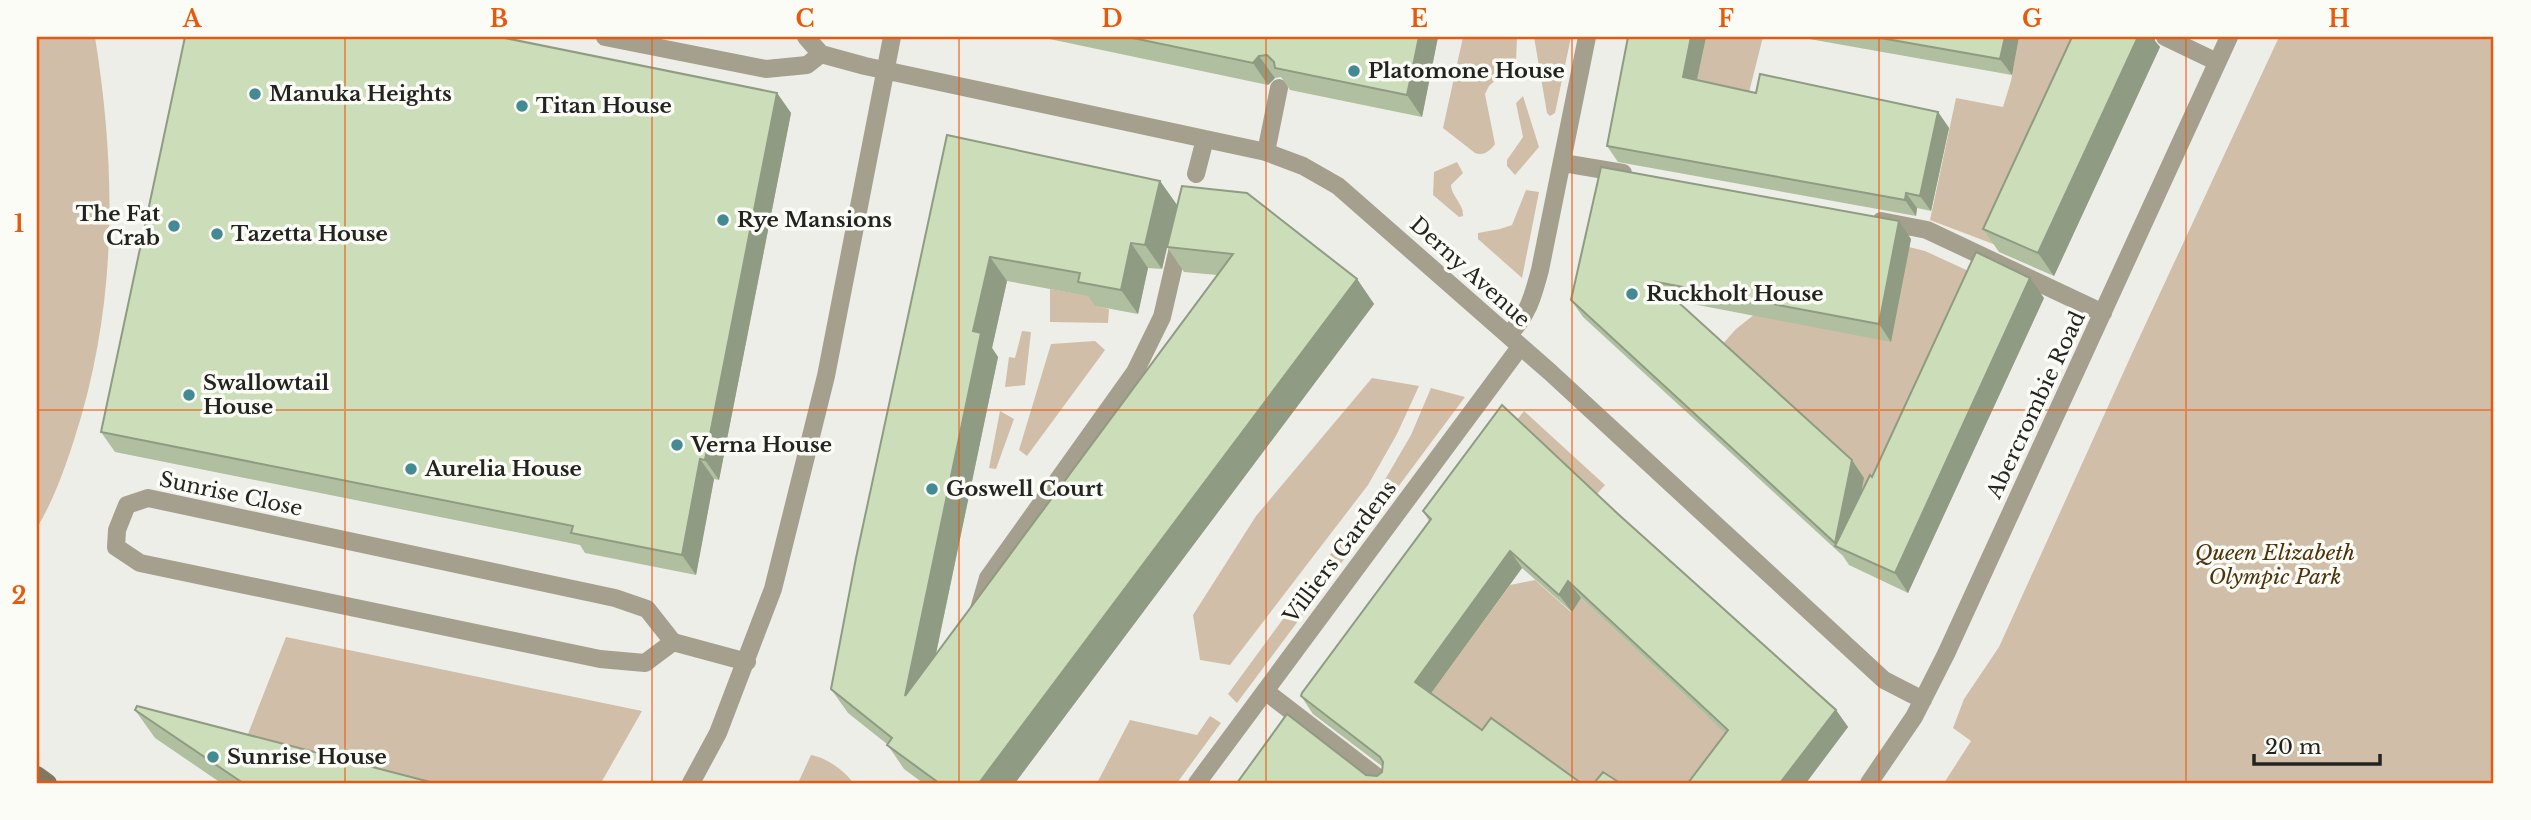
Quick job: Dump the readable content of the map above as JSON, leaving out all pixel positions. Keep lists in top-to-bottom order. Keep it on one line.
{"streets":{"street":["Derny Avenue","Abercrombie Road","Sunrise Close","Villiers Gardens"]},"crossings":[["Derny Avenue","Abercrombie Road"],["Derny Avenue","Villiers Gardens"]],"parks":["Queen Elizabeth Olympic Park"],"places":["Platomone House","Manuka Heights","Titan House","Rye Mansions","The Fat Crab","Tazetta House","Ruckholt House","Swallowtail House","Verna House","Aurelia House","Goswell Court","Sunrise House"],"scale_bar":"20 m","grid":{"columns":["A","B","C","D","E","F","G","H"],"rows":["1","2"]}}
